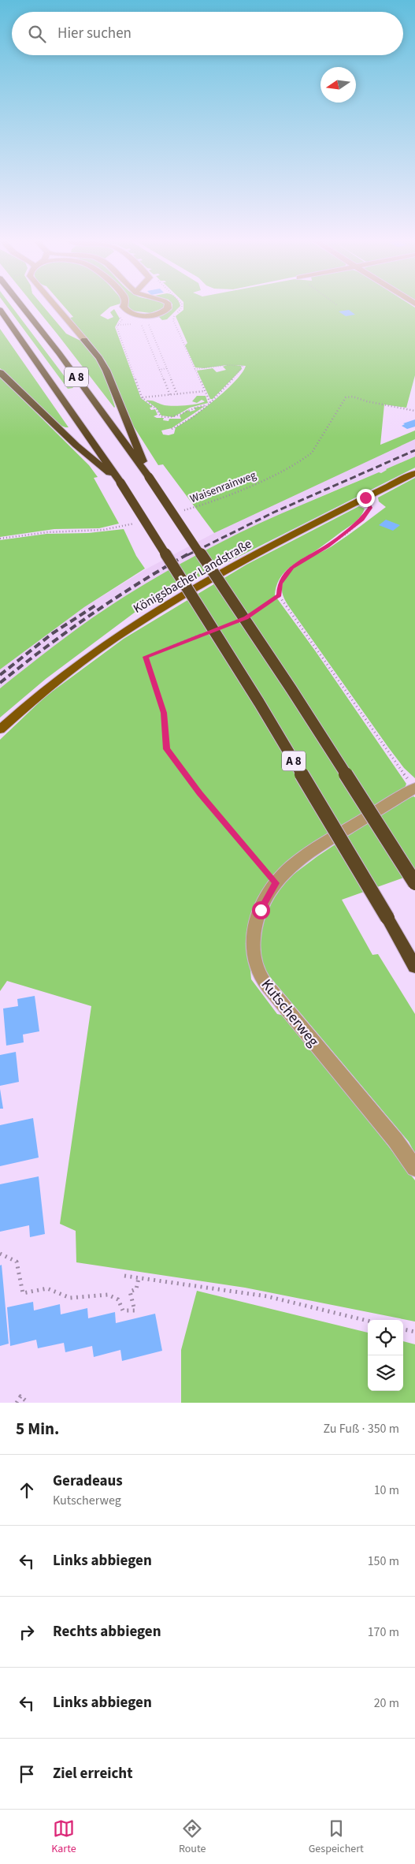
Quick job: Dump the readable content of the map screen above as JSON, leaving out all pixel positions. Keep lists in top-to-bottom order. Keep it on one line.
{"streets":{"highway":["A 8"],"main road":["Königsbacher Landstraße"],"street":["Kutscherweg"],"path":["Waisenrainweg"]},"north":"left","page":{"search":"Hier suchen","heading":["5 Min.","Zu Fuß · 350 m"],"list":[["Geradeaus","Kutscherweg","10 m"],["Links abbiegen","150 m"],["Rechts abbiegen","170 m"],["Links abbiegen","20 m"],"Ziel erreicht"],"nav":["Karte","Route","Gespeichert"]}}
